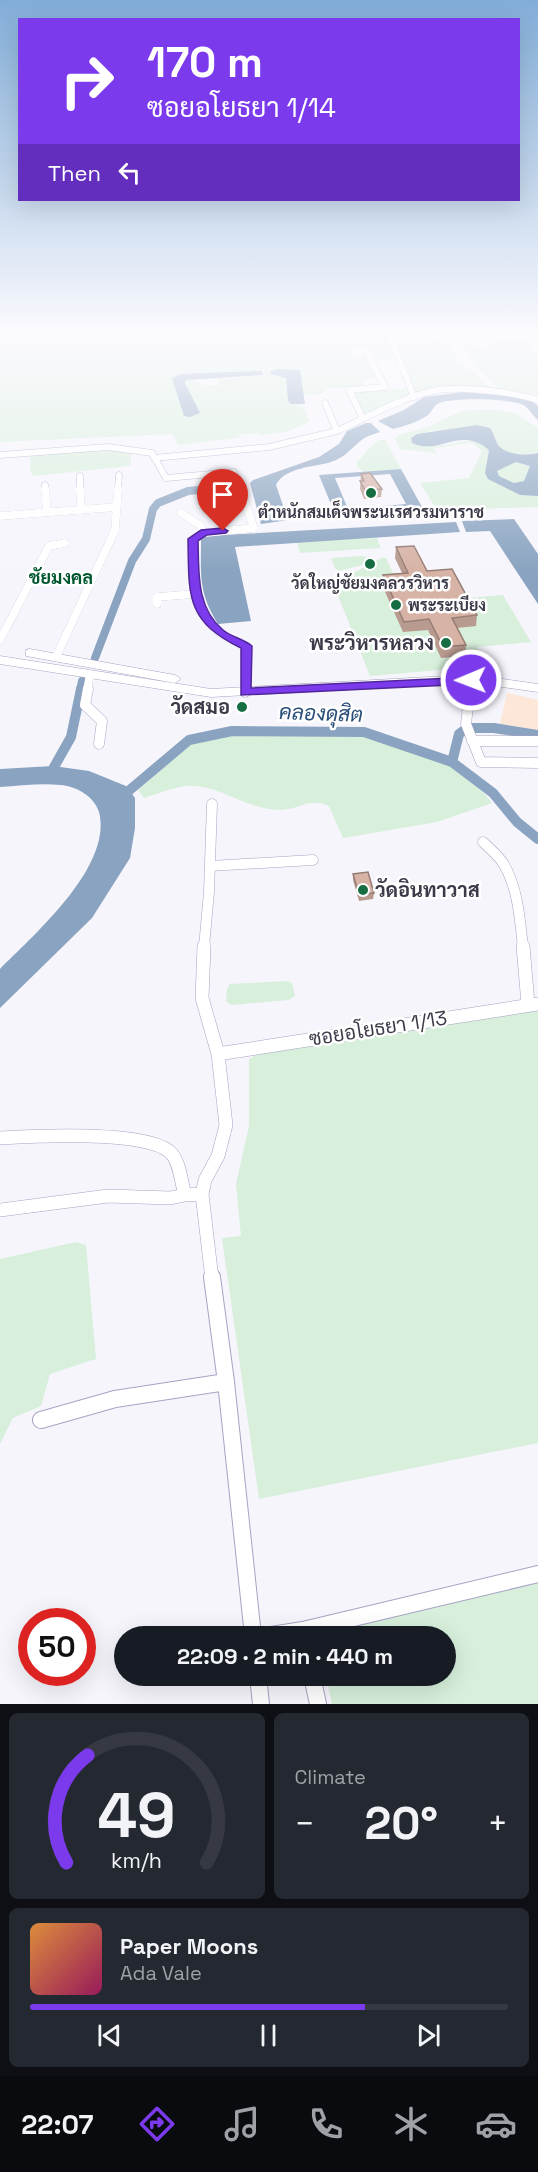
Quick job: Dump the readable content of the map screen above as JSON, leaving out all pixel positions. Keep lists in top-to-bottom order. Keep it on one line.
{"streets":{"street":["ซอยอโยธยา 1/13"]},"districts":["ชัยมงคล"],"water":["คลองดุสิต"],"places":["ตำหนักสมเด็จพระนเรศวรมหาราช","วัดใหญ่ชัยมงคลวรวิหาร","พระระเบียง","พระวิหารหลวง","วัดสมอ","วัดอินทาวาส"],"page":{"turn":["170 m","ซอยอโยธยา 1/14"],"then":"Then","limit":"50","trip":"22:09 · 2 min · 440 m","tile":"Climate","heat":["−","20°","+"],"song":["Paper Moons","Ada Vale"],"tabs":"22:07","gauge":["49","km/h"]}}
